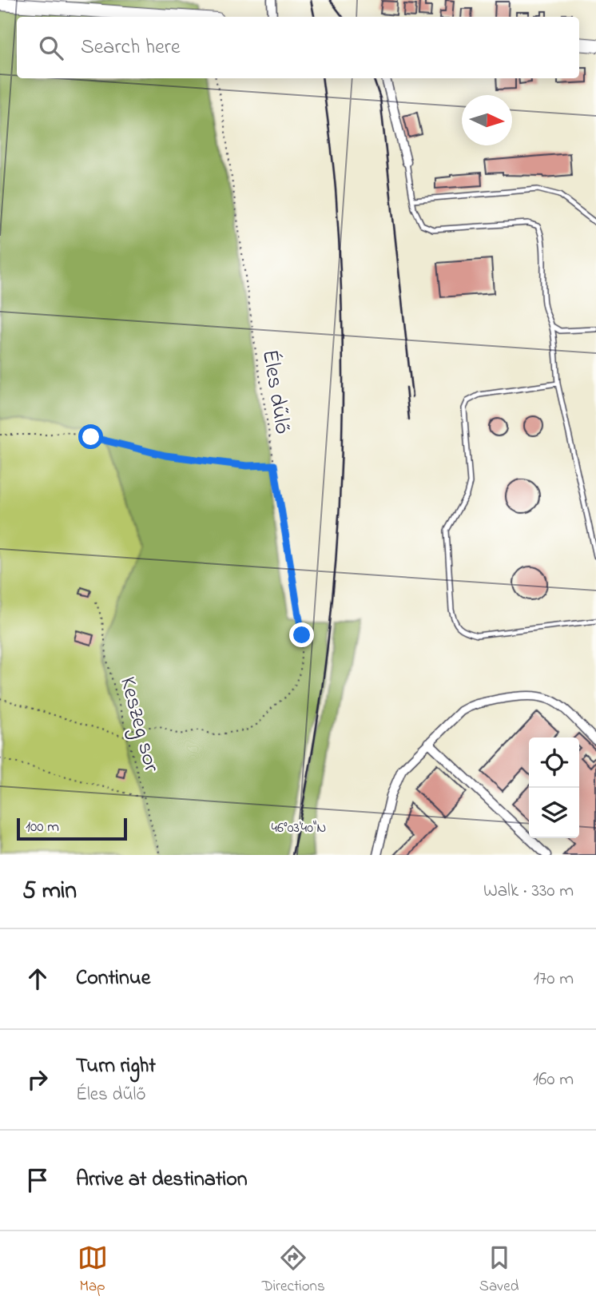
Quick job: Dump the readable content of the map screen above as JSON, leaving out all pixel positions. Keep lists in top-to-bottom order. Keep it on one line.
{"streets":{"path":["Éles dűlő","Keszeg sor"]},"crossings":[["Éles dűlő","Keszeg sor"]],"scale_bar":"100 m","north":"right","page":{"search":"Search here","scale":"100 m","heading":["5 min","Walk · 330 m"],"list":[["Continue","170 m"],["Turn right","Éles dűlő","160 m"],"Arrive at destination"],"nav":["Map","Directions","Saved"]},"coordinates":["46°03'40\"N"]}
